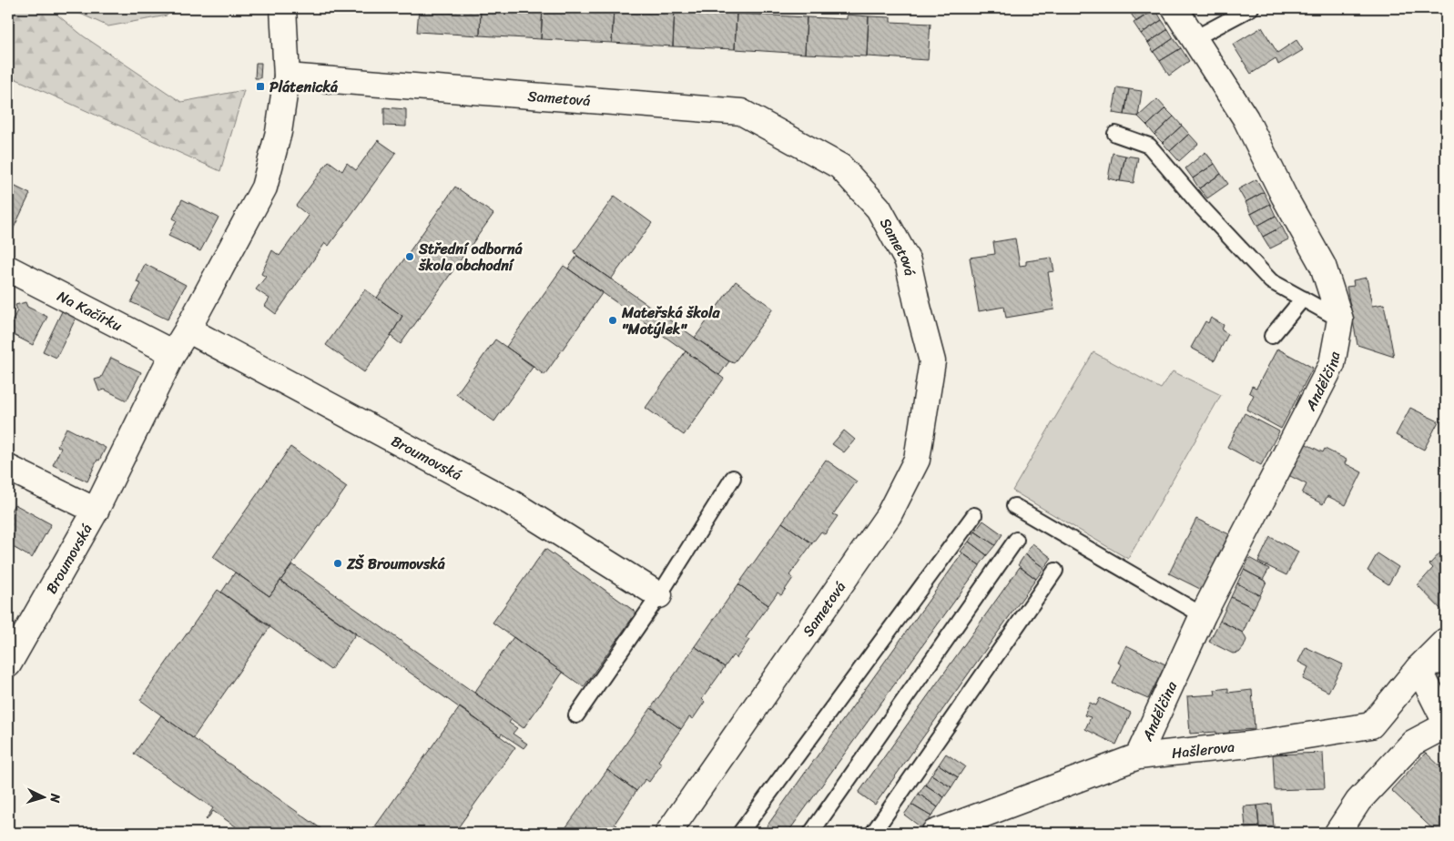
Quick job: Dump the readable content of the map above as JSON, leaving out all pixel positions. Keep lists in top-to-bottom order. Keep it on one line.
{"streets":{"street":["Sametová","Na Kačírku","Andělčina","Broumovská","Hašlerova"]},"crossings":[["Sametová","Broumovská"],["Na Kačírku","Broumovská"],["Andělčina","Hašlerova"]],"places":{"transit":["Plátenická"],"other":["Střední odborná škola obchodní","Mateřská škola \"Motýlek\"","ZŠ Broumovská"]},"north":"right"}
